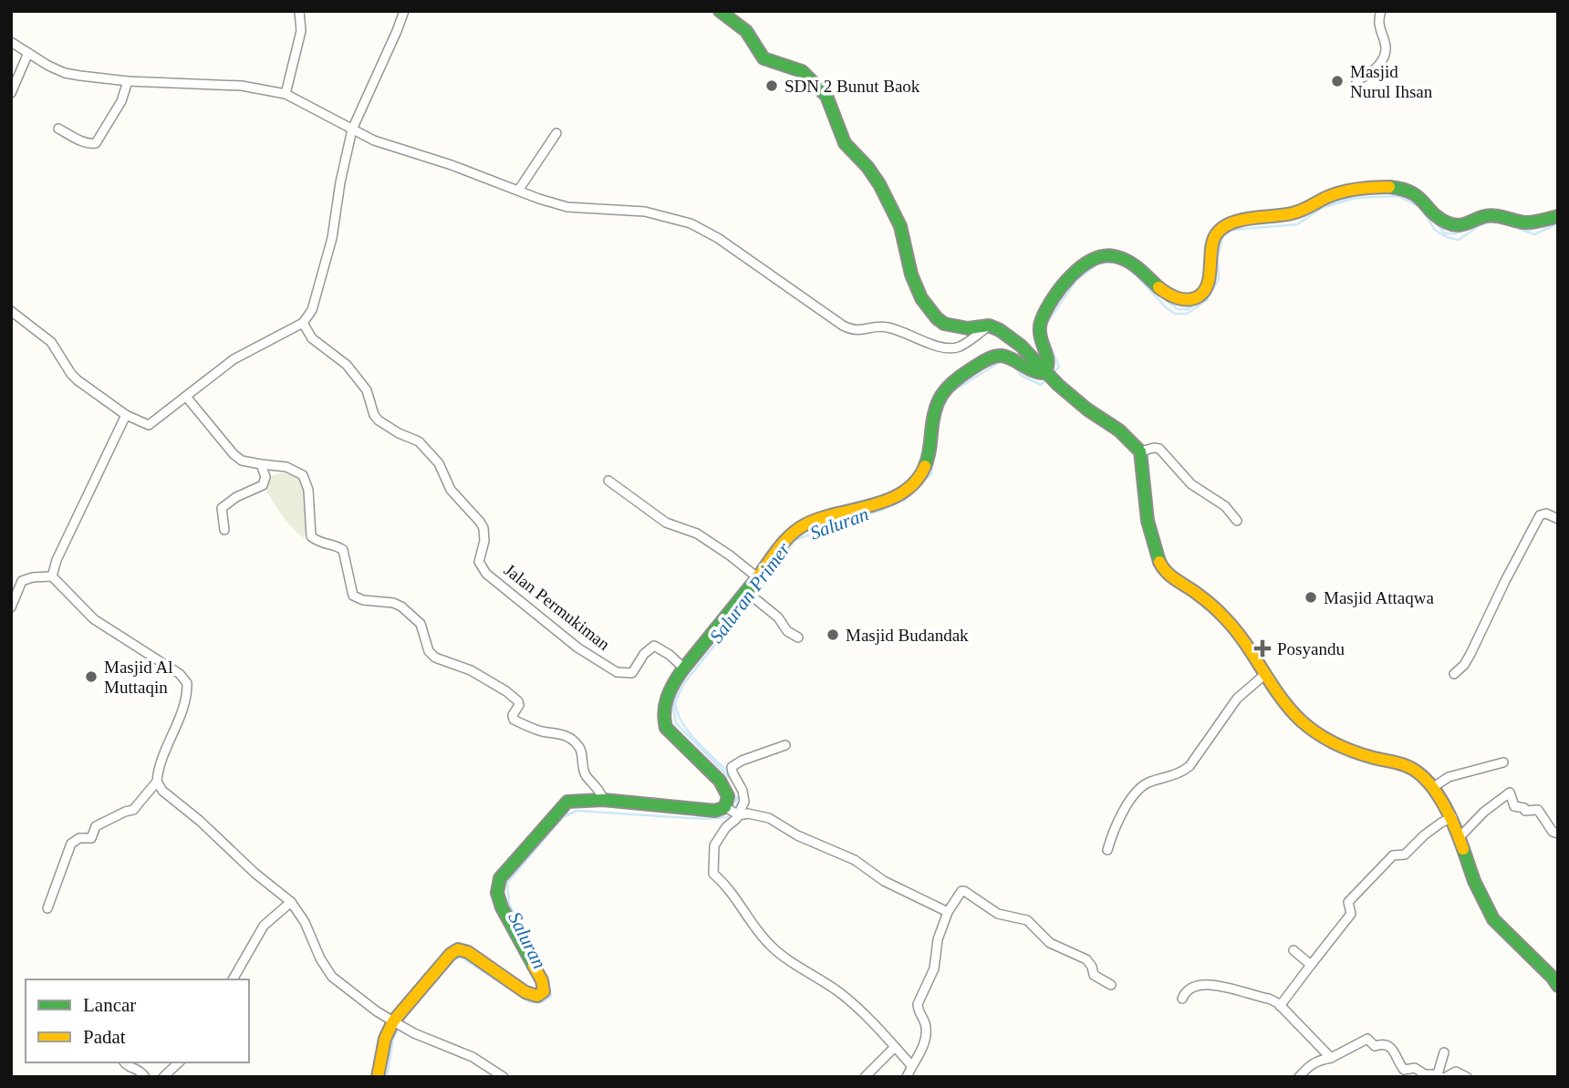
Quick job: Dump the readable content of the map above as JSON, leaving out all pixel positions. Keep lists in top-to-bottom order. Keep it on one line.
{"streets":{"street":["Jalan Permukiman"]},"water":["Saluran","Saluran Primer"],"places":{"other":["Masjid Nurul Ihsan","SDN 2 Bunut Baok","Masjid Attaqwa","Masjid Budandak","Masjid Al Muttaqin"],"health":["Posyandu"]},"legend":["Lancar","Padat"]}
